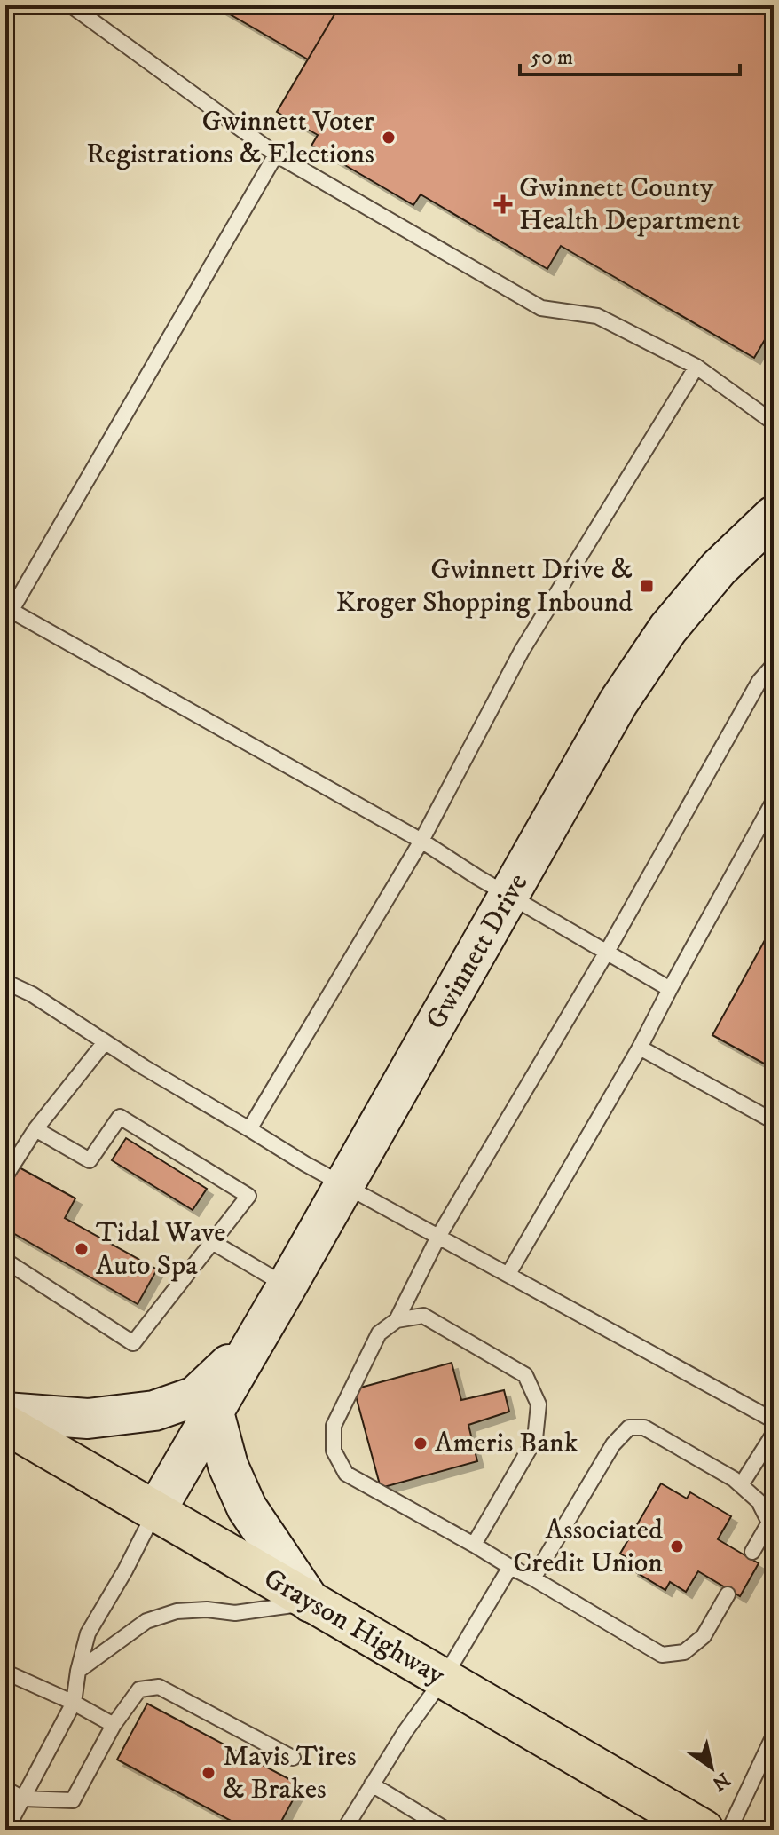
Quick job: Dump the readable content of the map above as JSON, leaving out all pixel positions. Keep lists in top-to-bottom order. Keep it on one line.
{"streets":{"main road":["Grayson Highway"],"street":["Gwinnett Drive"]},"crossings":[["Gwinnett Drive","Grayson Highway"]],"places":{"other":["Gwinnett Voter Registrations & Elections","Tidal Wave Auto Spa","Ameris Bank","Associated Credit Union","Mavis Tires & Brakes"],"health":["Gwinnett County Health Department"],"transit":["Gwinnett Drive & Kroger Shopping Inbound"]},"scale_bar":"50 m","north":"bottom right"}
